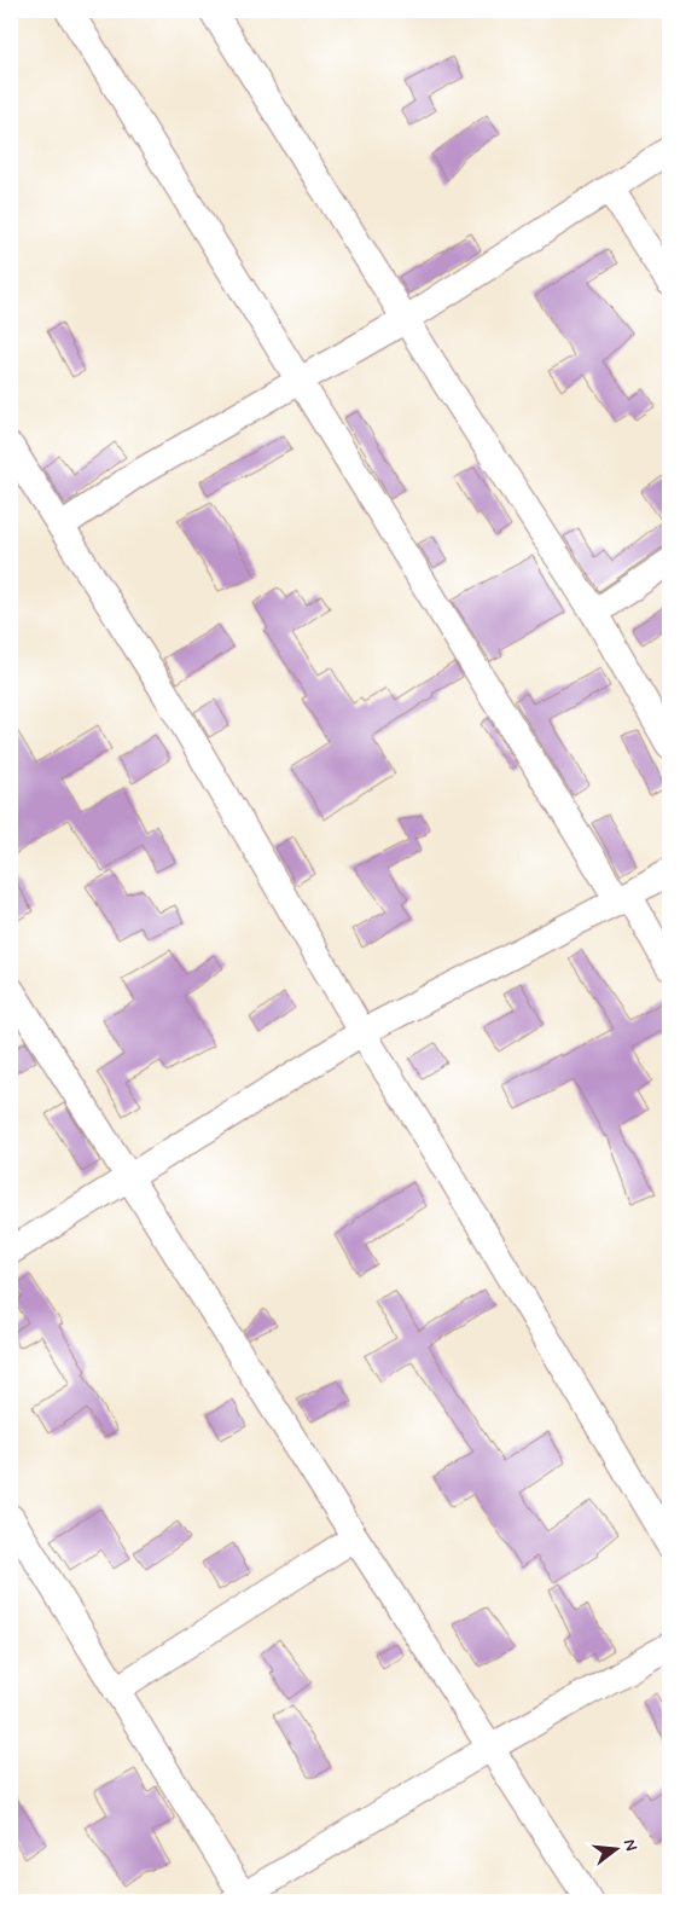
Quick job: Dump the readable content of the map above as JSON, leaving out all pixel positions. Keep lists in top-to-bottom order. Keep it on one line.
{"north":"right"}
